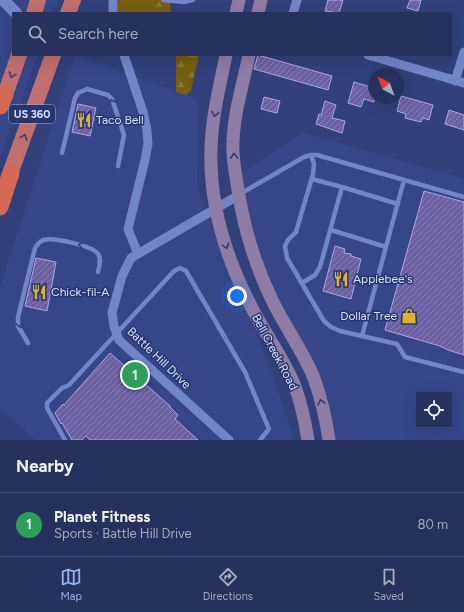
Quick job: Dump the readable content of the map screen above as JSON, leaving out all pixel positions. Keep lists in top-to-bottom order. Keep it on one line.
{"streets":{"highway":["US 360"],"main road":["Bell Creek Road"],"street":["Battle Hill Drive"]},"crossings":[["Bell Creek Road","Battle Hill Drive"]],"places":{"restaurant":["Taco Bell","Applebee's","Chick-fil-A"],"shop":["Dollar Tree"]},"north":"top left","page":{"search":"Search here","pins":"1","heading":"Nearby","list":[{"mark":"1","name":"Planet Fitness","note":"Sports · Battle Hill Drive","value":"80 m"}],"nav":["Map","Directions","Saved"]}}
